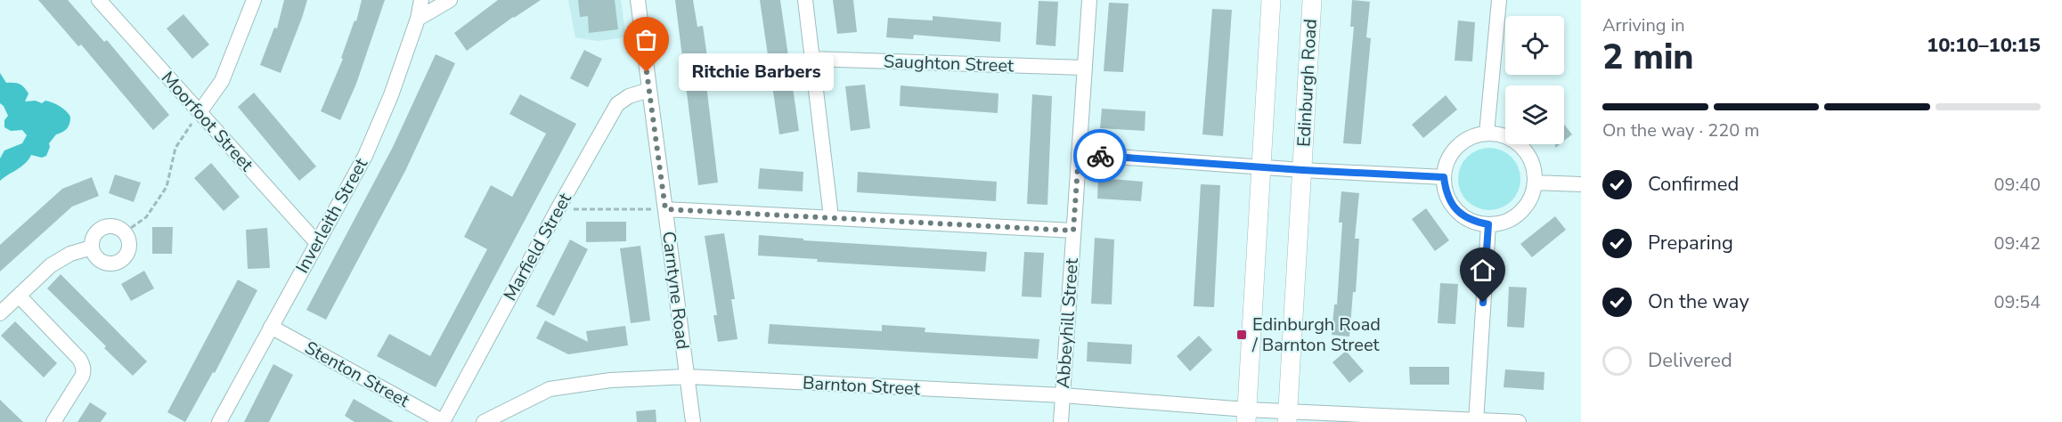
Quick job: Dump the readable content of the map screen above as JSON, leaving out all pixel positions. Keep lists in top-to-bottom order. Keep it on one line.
{"streets":{"main road":["Edinburgh Road"],"street":["Saughton Street","Moorfoot Street","Inverleith Street","Marfield Street","Carntyne Road","Abbeyhill Street","Stenton Street","Barnton Street"]},"crossings":[["Saughton Street","Abbeyhill Street"],["Edinburgh Road","Barnton Street"],["Moorfoot Street","Inverleith Street"],["Inverleith Street","Stenton Street"],["Marfield Street","Carntyne Road"],["Marfield Street","Stenton Street"],["Carntyne Road","Barnton Street"],["Abbeyhill Street","Barnton Street"]],"places":{"other":["Ritchie Barbers"],"transit":["Edinburgh Road / Barnton Street"]},"page":{"heading":["2 min","Arriving in","10:10–10:15"],"bubble":"Ritchie Barbers","bar":"On the way · 220 m","list":[["Confirmed","09:40"],["Preparing","09:42"],["On the way","09:54"],"Delivered"]}}
